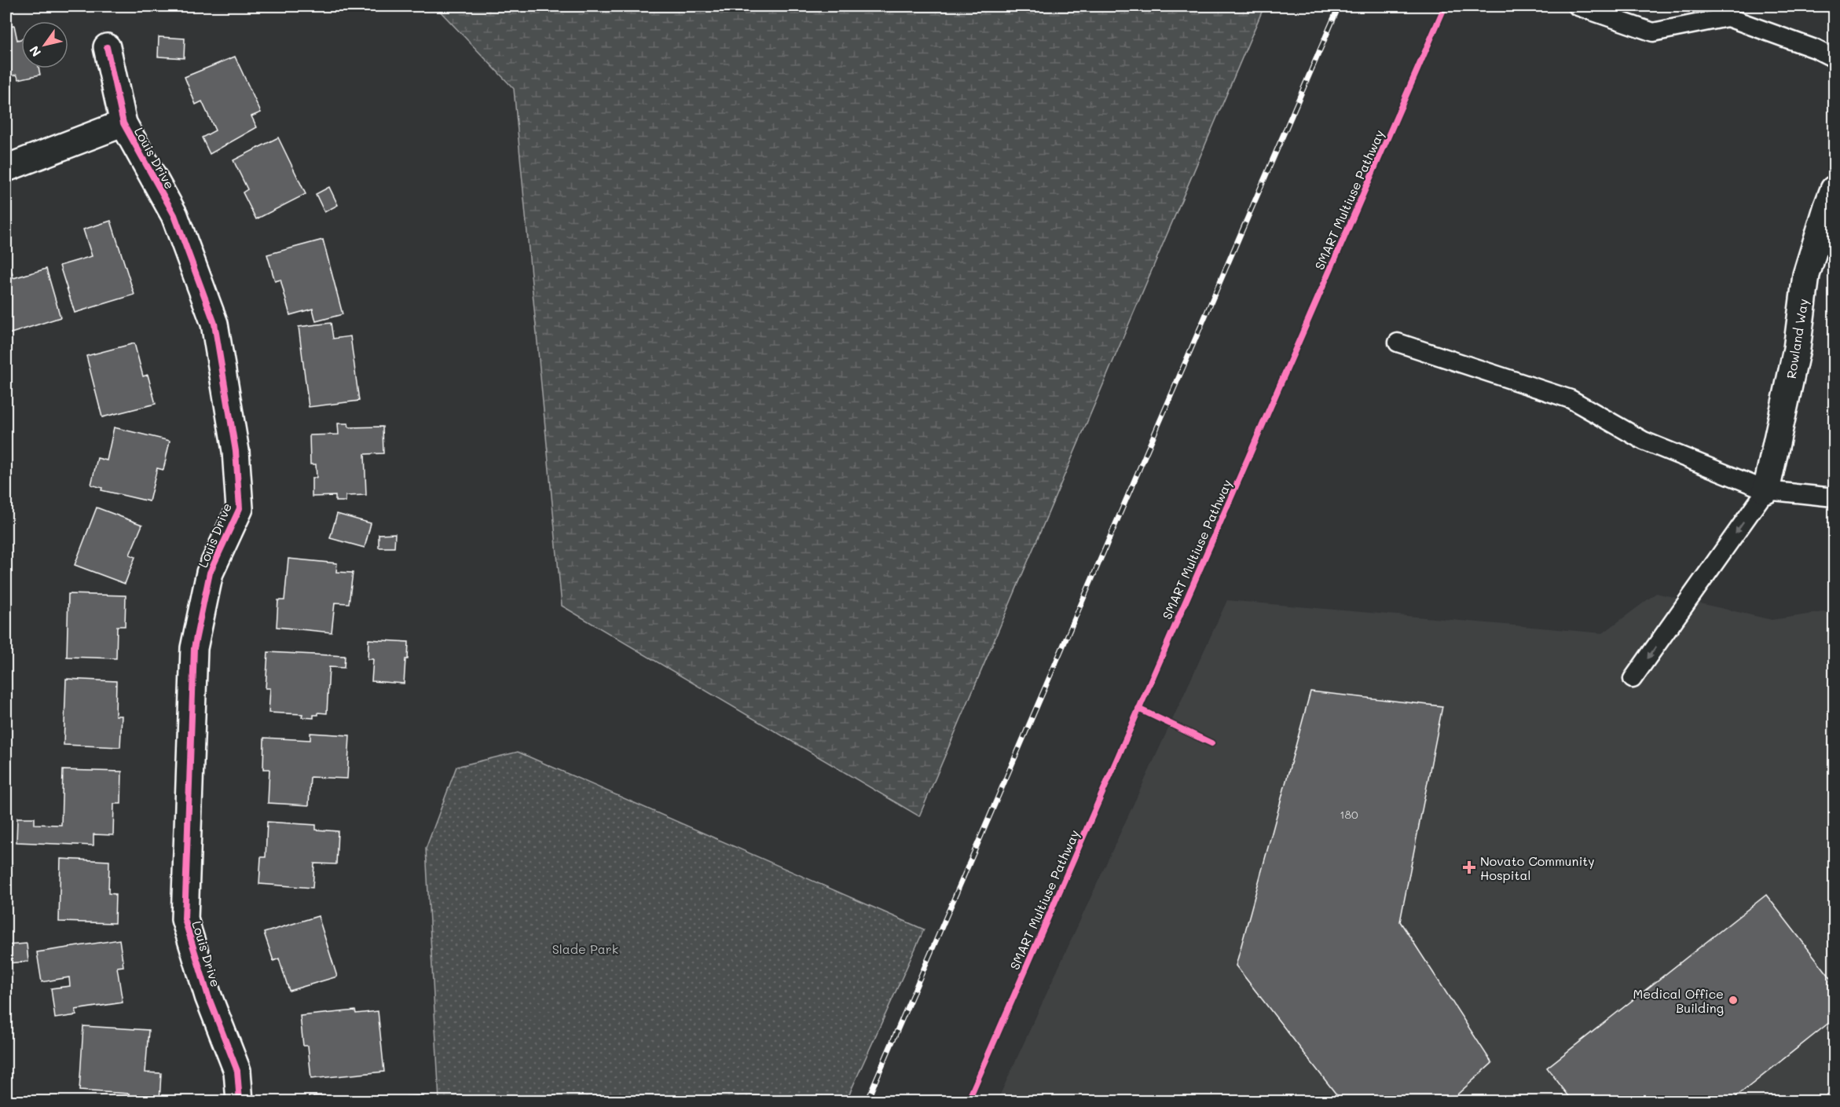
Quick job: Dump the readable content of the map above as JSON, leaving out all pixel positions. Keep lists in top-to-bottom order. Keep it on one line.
{"streets":{"street":["Louis Drive","Rowland Way"],"cycle path":["SMART Multiuse Pathway"]},"parks":["Slade Park"],"places":{"health":["Novato Community Hospital"],"other":["Medical Office Building"]},"house_numbers":["180"],"north":"bottom left"}
